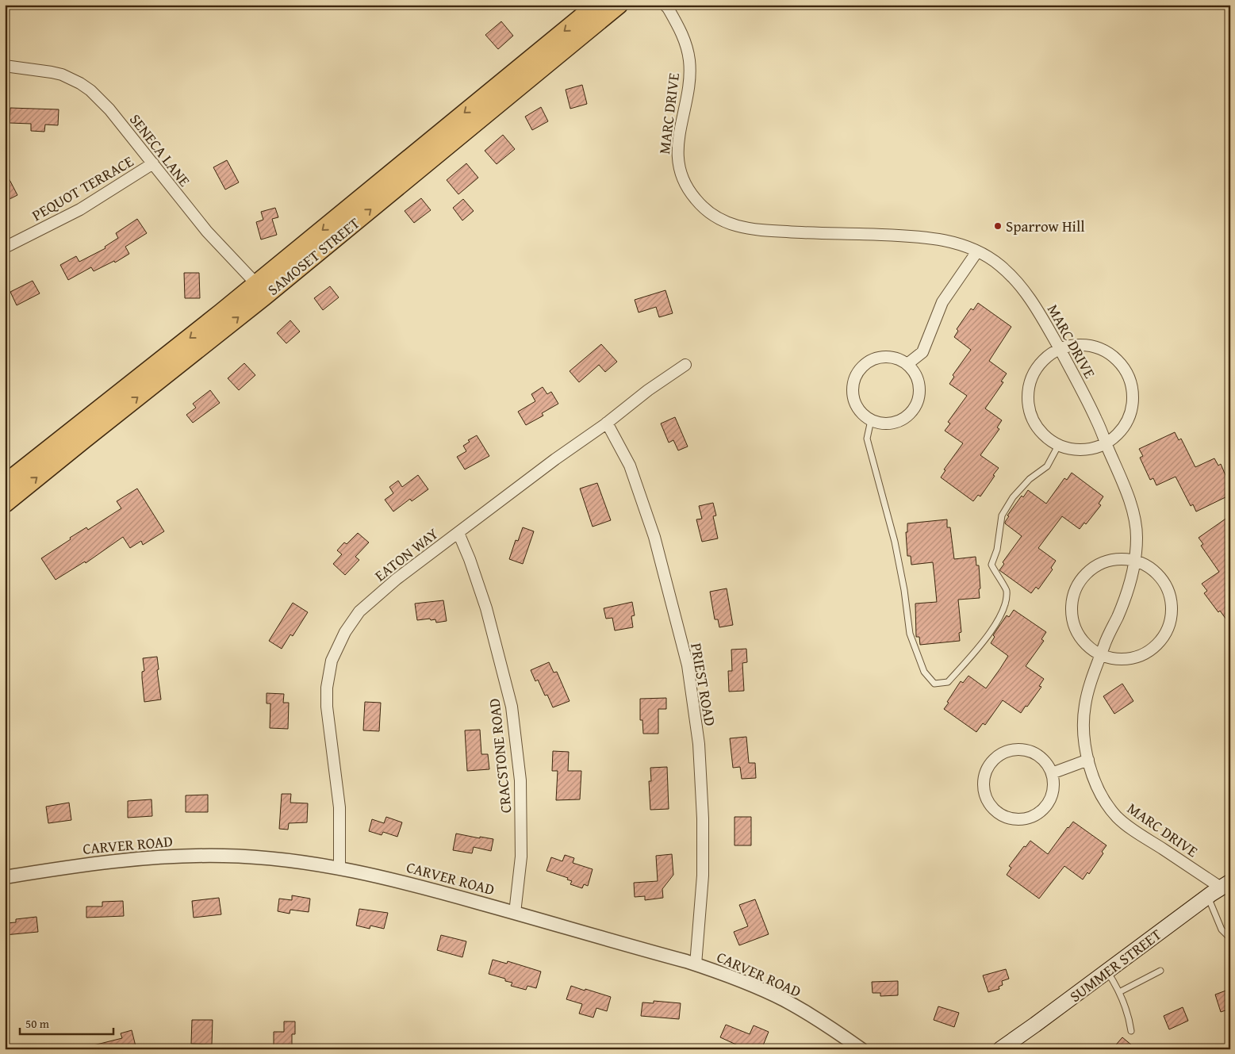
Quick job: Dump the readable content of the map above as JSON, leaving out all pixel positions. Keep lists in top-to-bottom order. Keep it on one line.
{"streets":{"highway":["SAMOSET STREET"],"main road":["SUMMER STREET"],"street":["MARC DRIVE","SENECA LANE","PEQUOT TERRACE","EATON WAY","PRIEST ROAD","CRACSTONE ROAD","CARVER ROAD"]},"crossings":[["MARC DRIVE","SUMMER STREET"],["SENECA LANE","PEQUOT TERRACE"],["SENECA LANE","SAMOSET STREET"],["EATON WAY","PRIEST ROAD"],["EATON WAY","CRACSTONE ROAD"],["EATON WAY","CARVER ROAD"],["PRIEST ROAD","CARVER ROAD"],["CRACSTONE ROAD","CARVER ROAD"]],"places":["Sparrow Hill"],"scale_bar":"50 m"}
